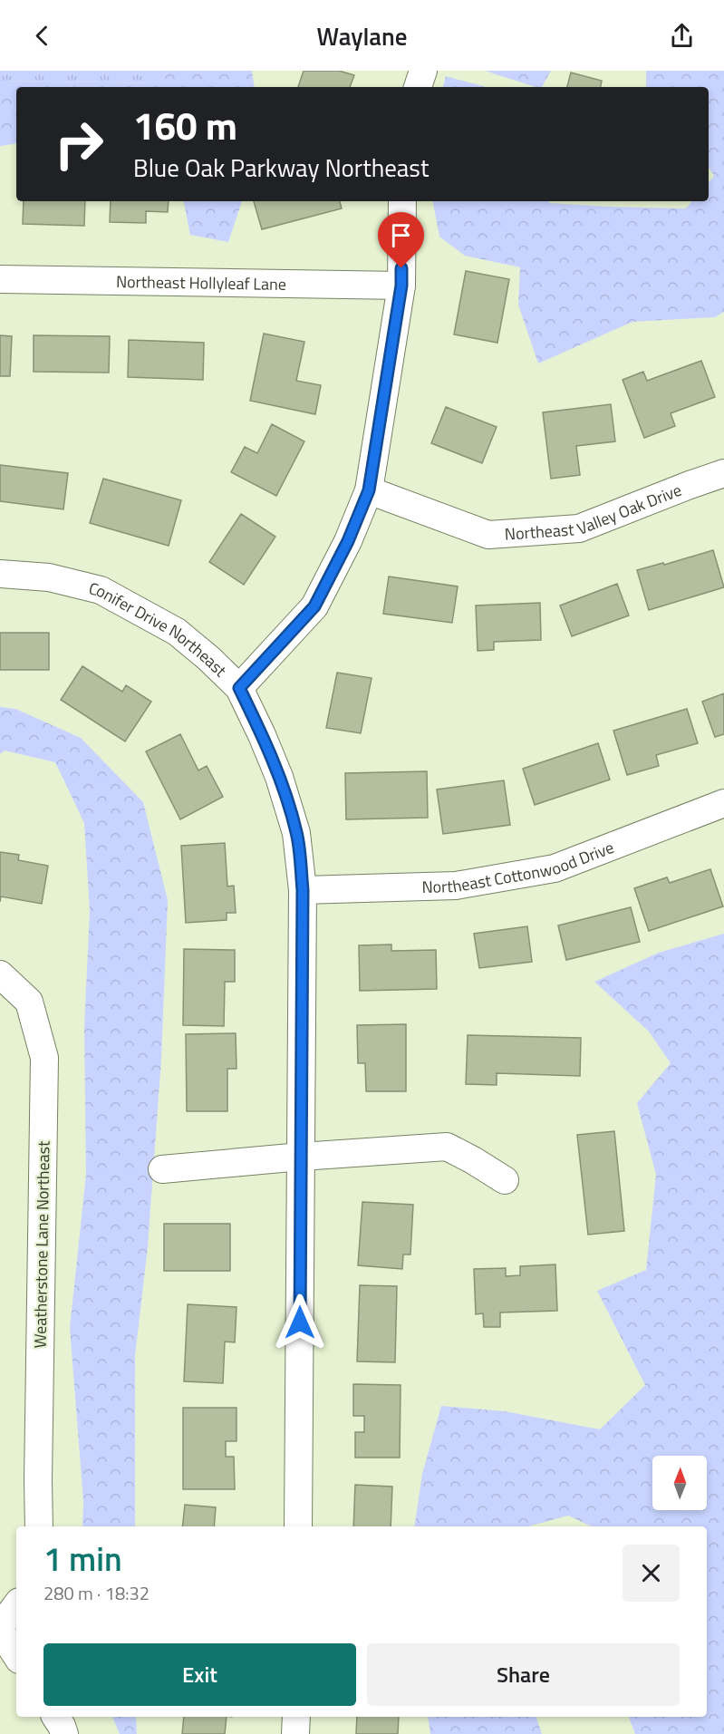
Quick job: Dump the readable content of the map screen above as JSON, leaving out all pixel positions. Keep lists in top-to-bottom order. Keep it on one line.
{"streets":{"street":["Northeast Hollyleaf Lane","Northeast Valley Oak Drive","Conifer Drive Northeast","Northeast Cottonwood Drive","Weatherstone Lane Northeast"]},"crossings":[["Conifer Drive Northeast","Northeast Cottonwood Drive"]],"north":"top","page":{"header":"Waylane","turn":["160 m","Blue Oak Parkway Northeast"],"heading":["1 min","280 m · 18:32"],"buttons":["Exit","Share"]}}
